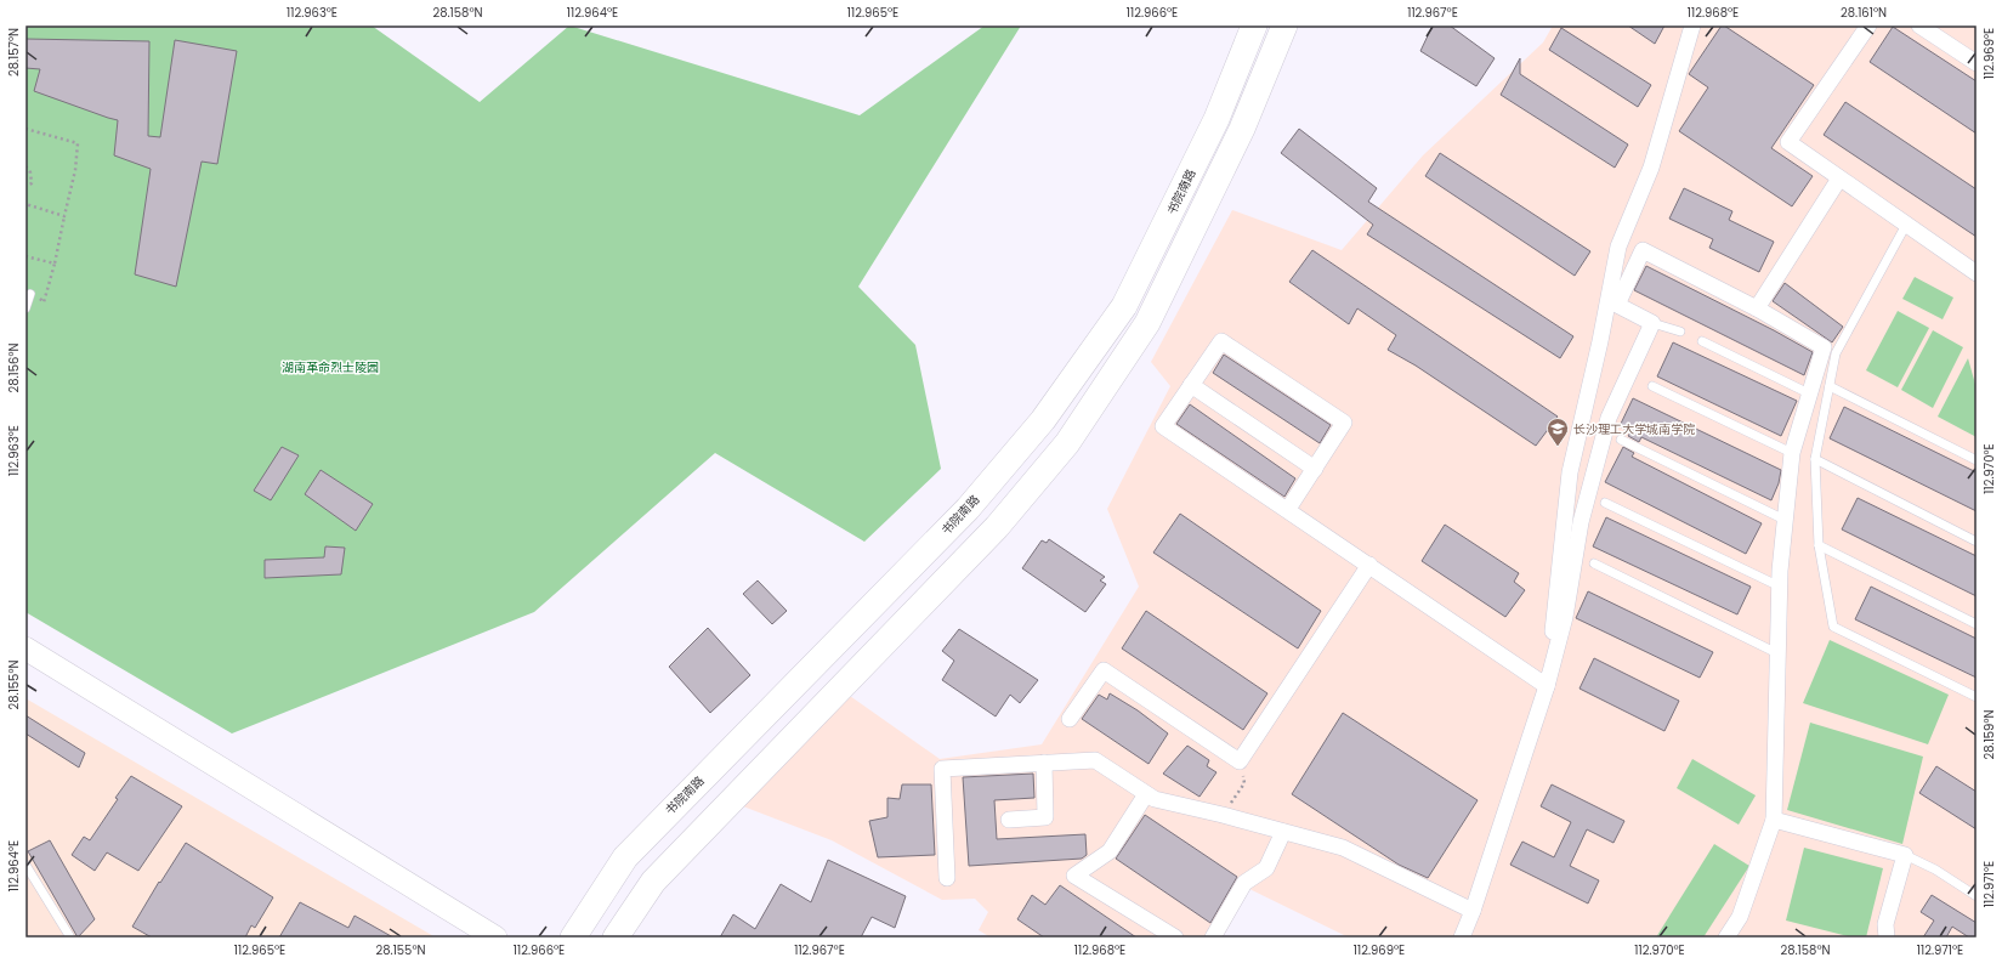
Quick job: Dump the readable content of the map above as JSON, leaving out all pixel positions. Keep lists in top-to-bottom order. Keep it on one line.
{"streets":{"main road":["书院南路"]},"parks":["湖南革命烈士陵园"],"places":{"school or university":["长沙理工大学城南学院"]},"coordinates":["112.963°E","28.158°N","112.964°E","112.965°E","112.966°E","112.967°E","112.968°E","28.161°N","28.157°N","112.969°E","28.156°N","112.970°E","28.155°N","28.159°N","112.971°E"]}
